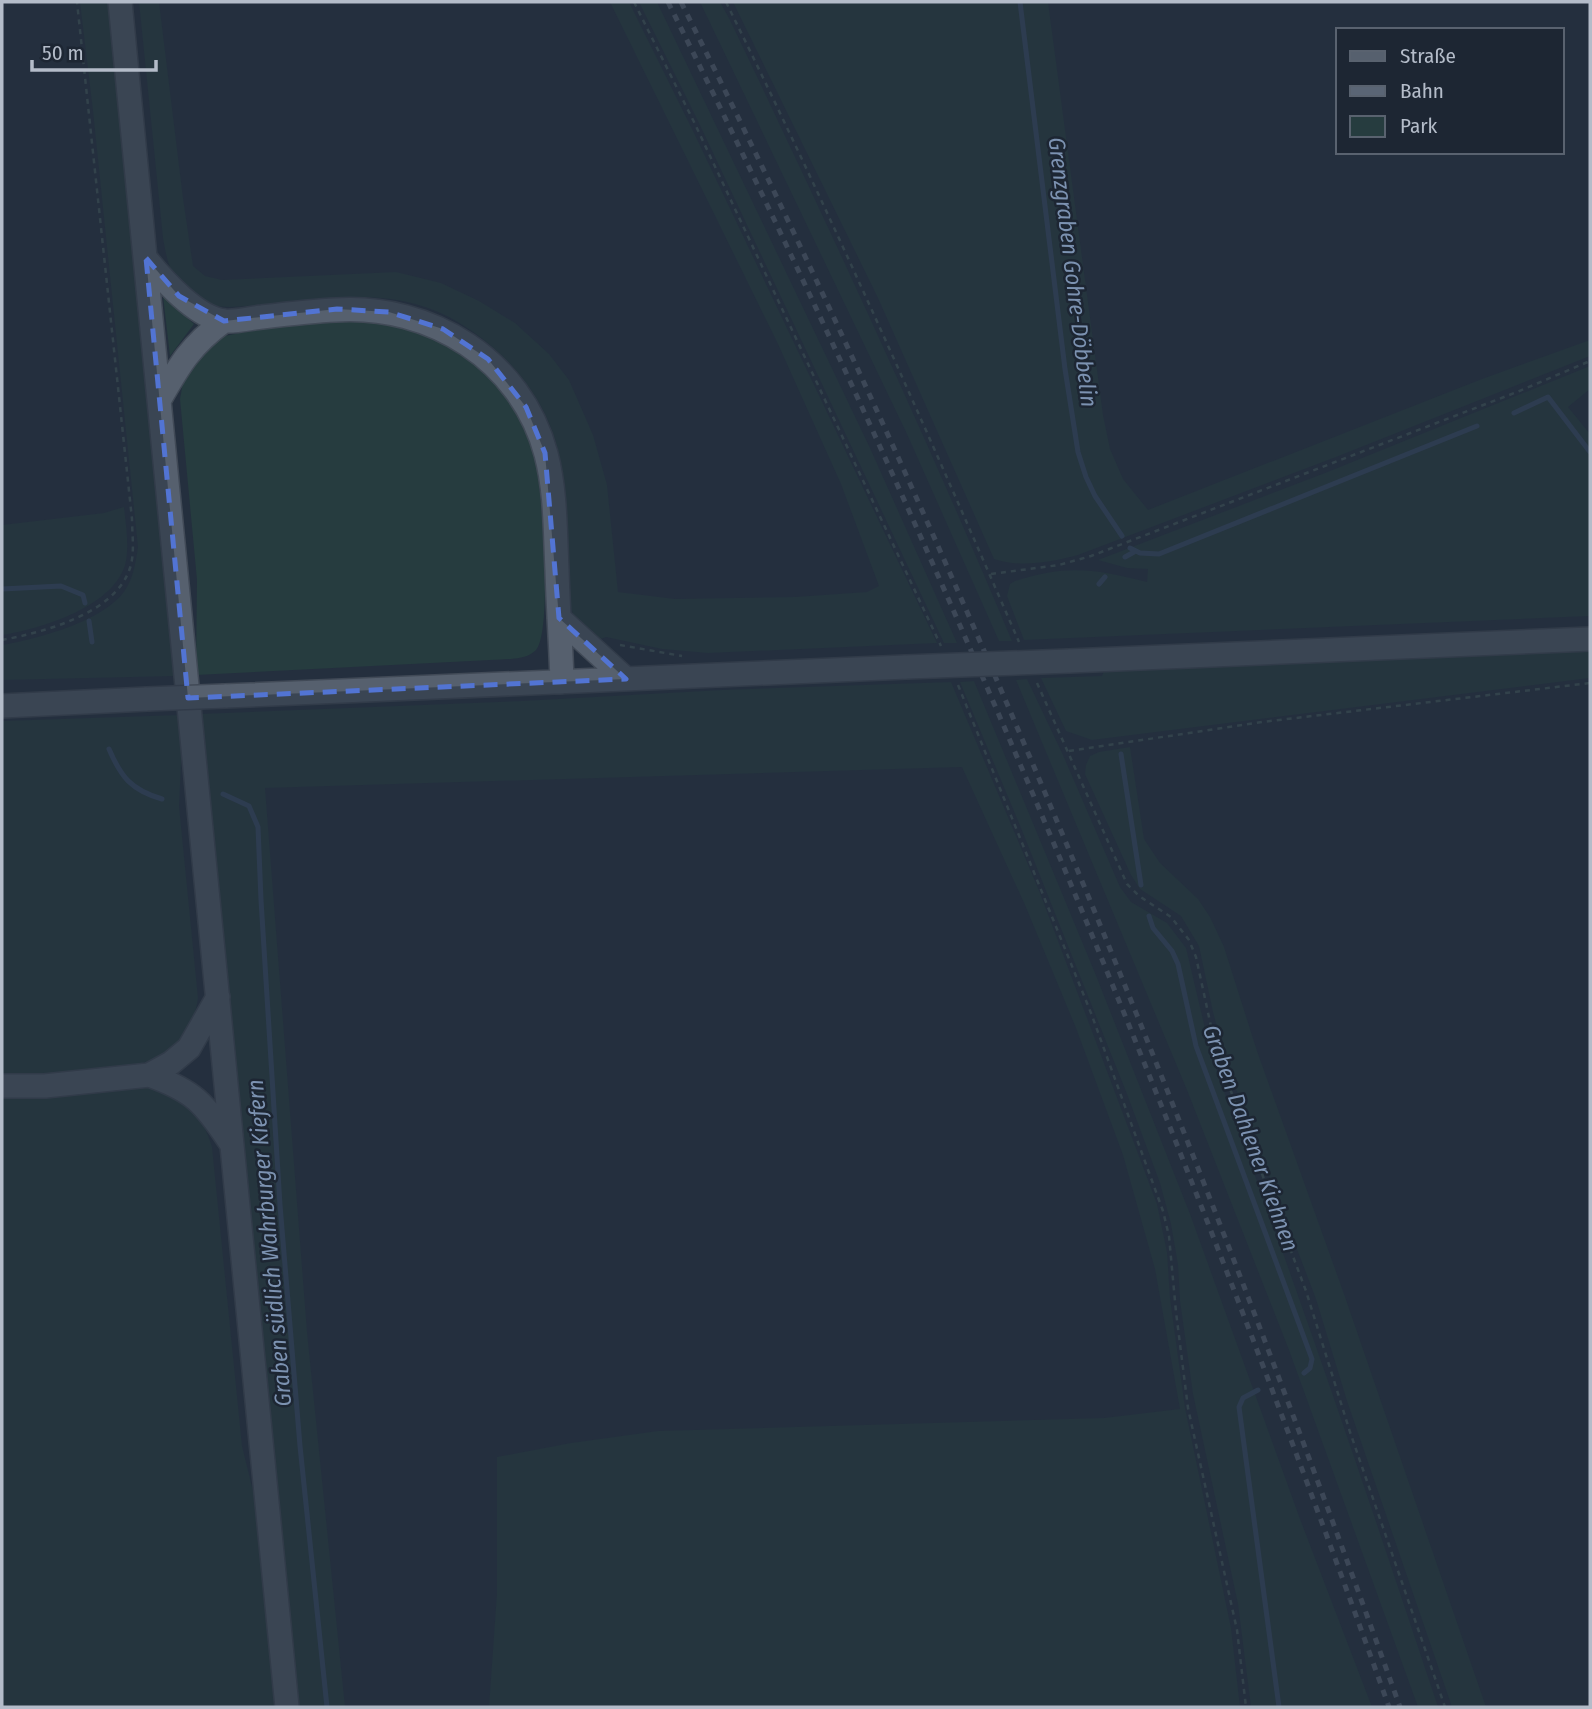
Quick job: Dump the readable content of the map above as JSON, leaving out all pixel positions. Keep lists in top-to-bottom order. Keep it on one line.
{"water":["Grenzgraben Gohre-Döbbelin","Graben Dahlener Kiehnen","Graben südlich Wahrburger Kiefern"],"legend":["Straße","Bahn","Park"],"scale_bar":"50 m"}
